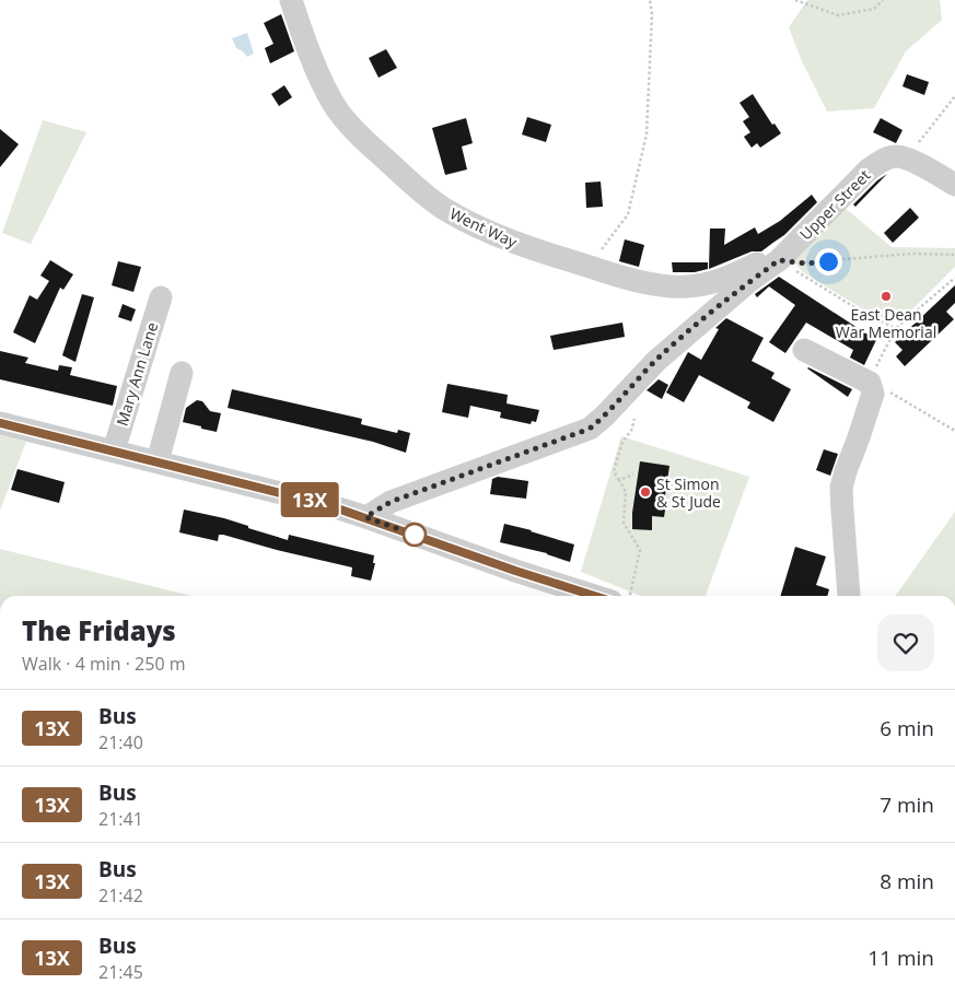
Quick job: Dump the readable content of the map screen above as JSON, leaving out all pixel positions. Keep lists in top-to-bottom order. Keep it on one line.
{"streets":{"street":["Upper Street","Went Way","Mary Ann Lane"]},"crossings":[["Upper Street","Went Way"]],"places":["East Dean War Memorial","St Simon & St Jude"],"lines":["bus line 13X"],"page":{"on_map":"13X","heading":["The Fridays","Walk · 4 min · 250 m"],"list":[{"mark":"13X","name":"Bus","note":"21:40","value":"6 min"},{"mark":"13X","name":"Bus","note":"21:41","value":"7 min"},{"mark":"13X","name":"Bus","note":"21:42","value":"8 min"},{"mark":"13X","name":"Bus","note":"21:45","value":"11 min"}]}}
